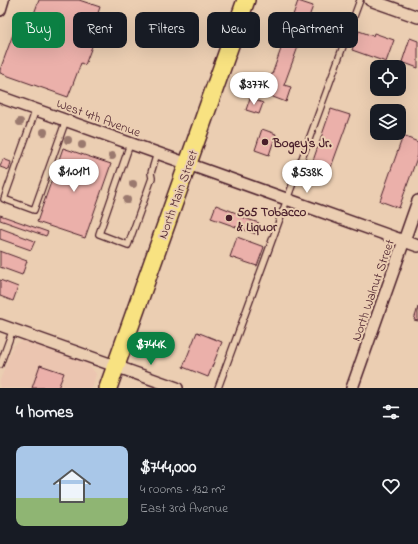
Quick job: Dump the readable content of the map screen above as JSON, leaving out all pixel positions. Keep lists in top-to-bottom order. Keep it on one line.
{"streets":{"main road":["North Main Street"],"street":["West 4th Avenue","North Walnut Street"]},"crossings":[["West 4th Avenue","North Main Street"],["West 4th Avenue","North Walnut Street"]],"places":["Bogey's Jr.","505 Tobacco & Liquor"],"page":{"chip":["Buy","Rent","Filters","New","Apartment"],"price":["$377K","$1.01M","$538K","$744K"],"heading":"4 homes","list":[{"name":"$744,000","note":"4 rooms · 132 m² · East 3rd Avenue"}]}}
